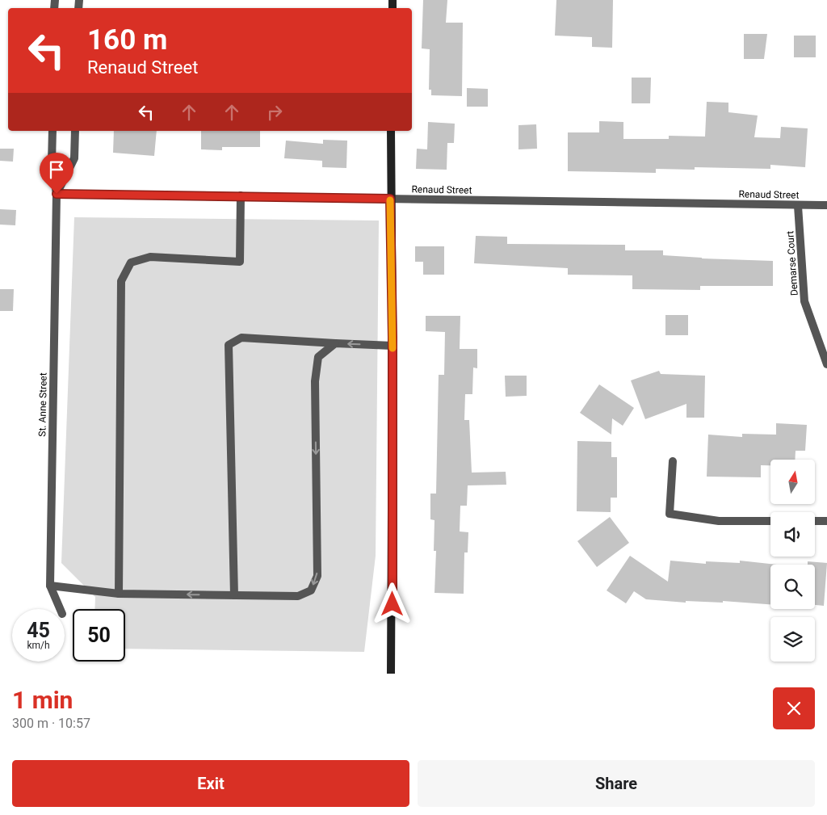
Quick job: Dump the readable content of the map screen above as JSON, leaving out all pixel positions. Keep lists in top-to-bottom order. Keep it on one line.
{"streets":{"street":["Renaud Street","Demarse Court","St. Anne Street"]},"crossings":[["Renaud Street","Demarse Court"],["Renaud Street","St. Anne Street"]],"north":"top","page":{"turn":["160 m","Renaud Street"],"speed":"45 km/h","limit":"50","heading":["1 min","300 m · 10:57"],"buttons":["Exit","Share"]}}
